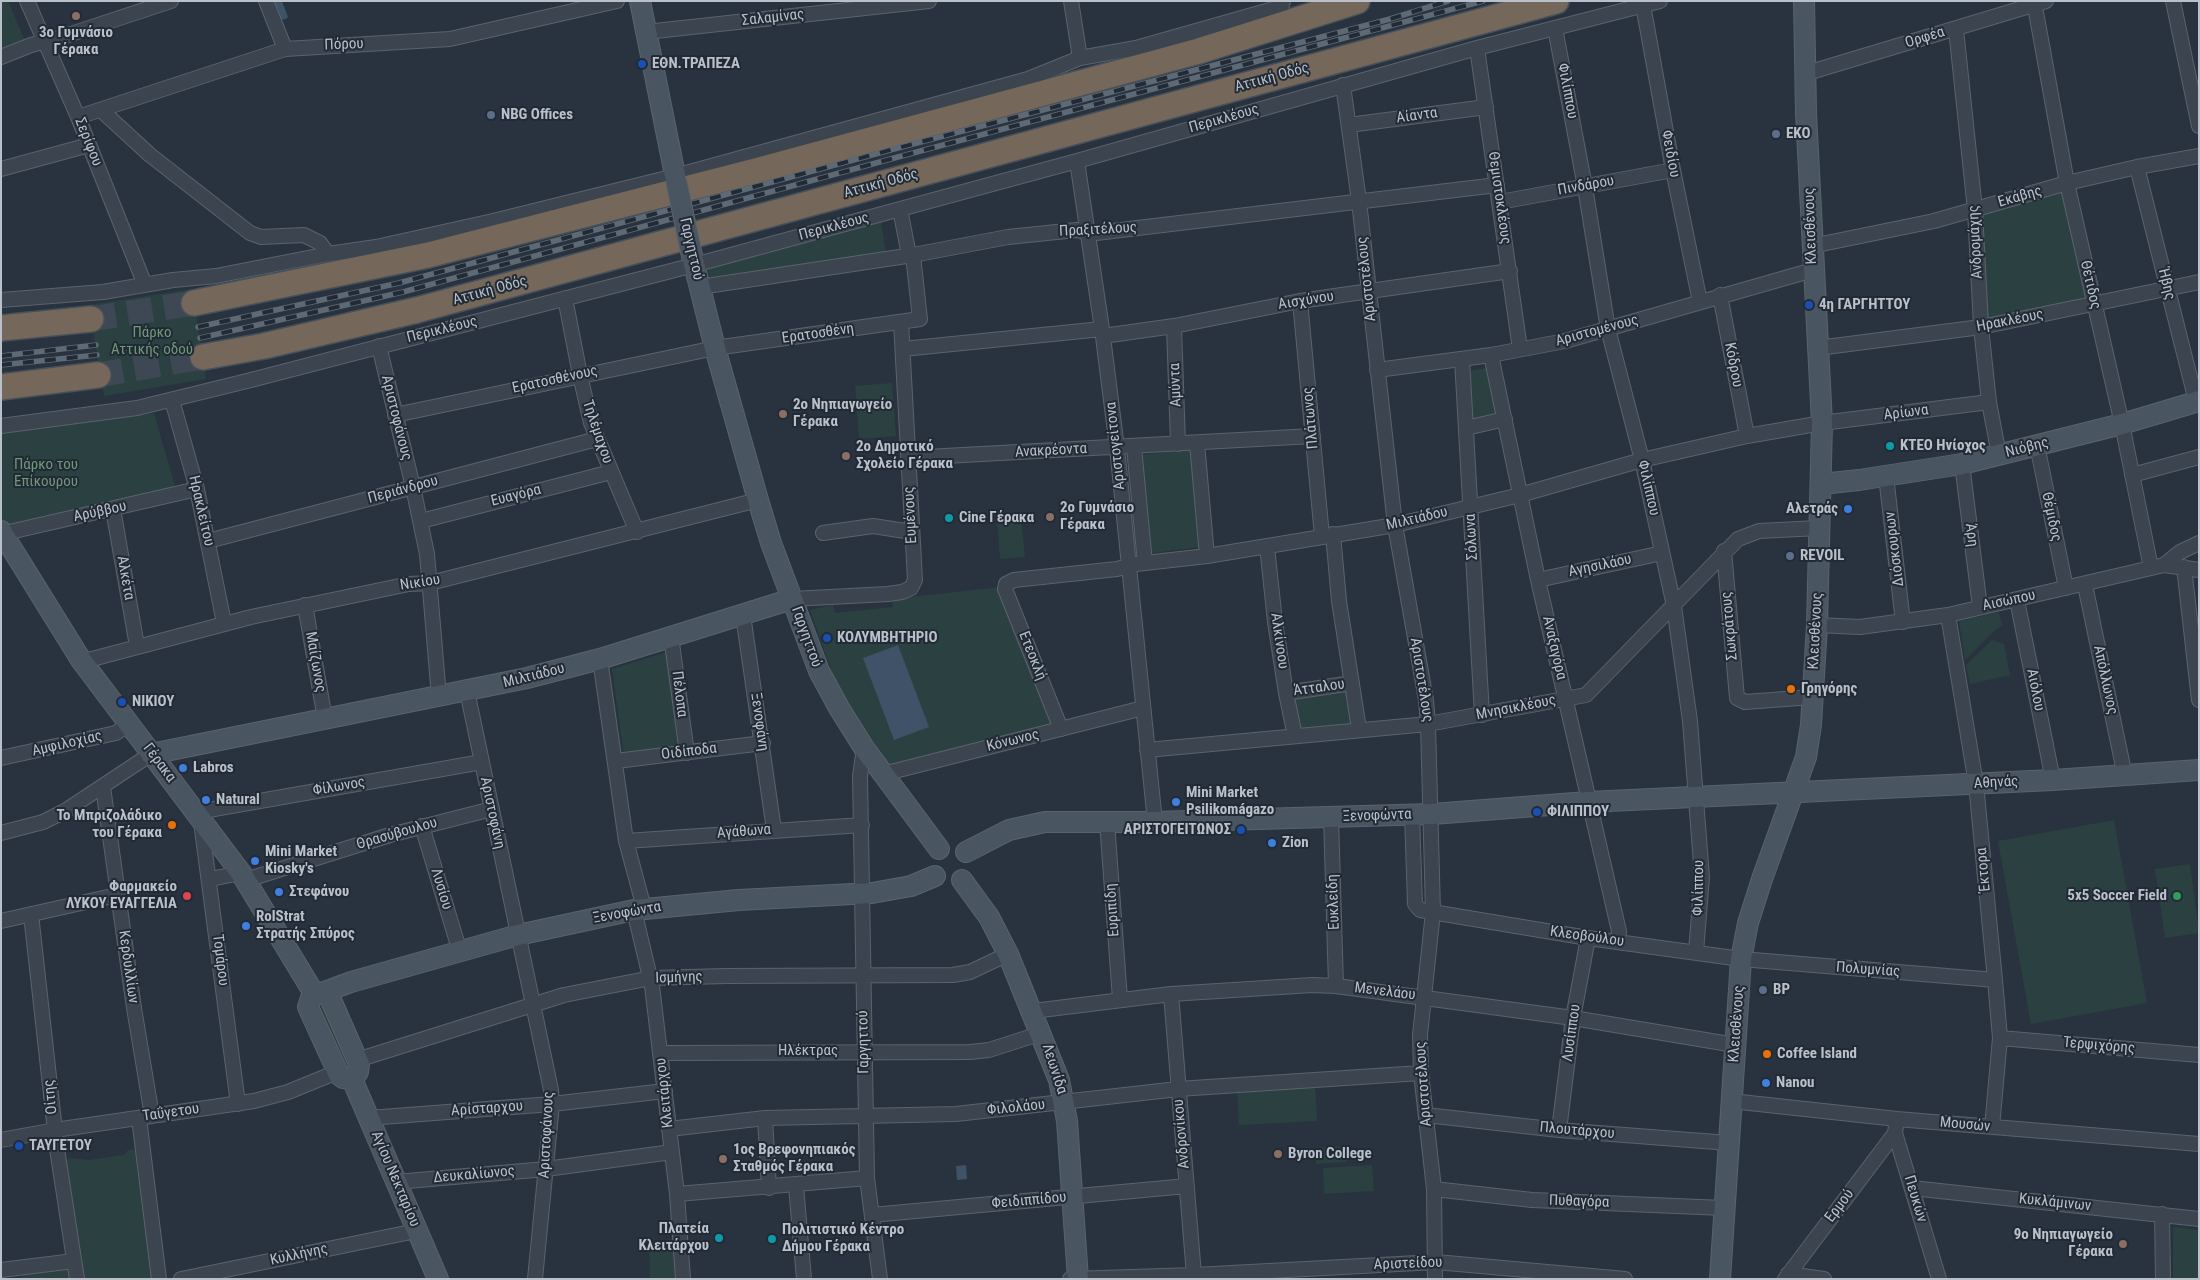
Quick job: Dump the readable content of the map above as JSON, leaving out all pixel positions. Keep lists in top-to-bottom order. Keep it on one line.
{"streets":{"highway":["Αττική Οδός"],"street":["Σαλαμίνας","Ορφέα","Πόρου","Φιλίππου","Αίαντα","Περικλέους","Σερίφου","Φειδίου","Πινδάρου","Εκάβης","Θεμιστοκλέους","Κλεισθένους","Πραξιτέλους","Ανδρομάχης","Γαργηττού","Αριστοτέλους","Ήβης","Θέτιδος","Αισχύνου","Ηρακλέους","Αριστομένους","Ερατοσθένη","Κόδρου","Ερατοσθένους","Αμύντα","Αρίωνα","Αριστοφάνους","Πλάτωνος","Τηλέμαχου","Αριστογείτονα","Νιόβης","Ανακρέοντα","Περιάνδρου","Ευαγόρα","Ηρακλείτου","Αρύββου","Ευμένους","Θέμιδος","Μιλτιάδου","Άρη","Σόλωνα","Διόσκουρων","Αγησιλάου","Αλκέτα","Νικίου","Αισώπου","Σωκράτους","Αλκίνοου","Αναξαγόρα","Ετεοκλή","Μαίζωνος","Απόλλωνος","Άτταλου","Αιόλου","Πέλοπα","Μνησικλέους","Ξενοφάνη","Κόνωνος","Αμφιλοχίας","Οιδίποδα","Γέρακα","Αθηνάς","Φίλωνος","Αριστοφάνη","Ξενοφώντα","Αγάθωνα","Θρασύβουλου","Έκτορα","Λυσίου","Ευκλείδη","Ευριπίδη","Κλεοβούλου","Τομάρου","Κερδυλλίων","Πολυμνίας","Ισμήνης","Μενελάου","Λυσίππου","Τερψιχόρης","Ηλέκτρας","Λεωνίδα","Κλειτάρχου","Οίτης","Φιλολάου","Αρίσταρχου","Ταΰγετου","Μουσών","Πλουτάρχου","Ανδρονίκου","Δευκαλίωνος","Αγίου Νεκταρίου","Πευκών","Φειδιππίδου","Πυθαγόρα","Κυκλάμινων","Ερμού","Κυλλήνης","Αριστείδου"]},"crossings":[["Σαλαμίνας","Γαργηττού"],["Ορφέα","Κλεισθένους"],["Ορφέα","Ανδρομάχης"],["Ορφέα","Θέτιδος"],["Πόρου","Σερίφου"],["Φιλίππου","Περικλέους"],["Φιλίππου","Πινδάρου"],["Φιλίππου","Αριστομένους"],["Φιλίππου","Μιλτιάδου"],["Φιλίππου","Αγησιλάου"],["Φιλίππου","Μνησικλέους"],["Φιλίππου","Ξενοφώντα"],["Φιλίππου","Κλεοβούλου"],["Αίαντα","Θεμιστοκλέους"],["Αίαντα","Αριστοτέλους"],["Περικλέους","Φειδίου"],["Περικλέους","Θεμιστοκλέους"],["Περικλέους","Γαργηττού"],["Περικλέους","Αριστοτέλους"],["Περικλέους","Αριστοφάνους"],["Περικλέους","Τηλέμαχου"],["Περικλέους","Αριστογείτονα"],["Περικλέους","Ηρακλείτου"],["Φειδίου","Πινδάρου"],["Φειδίου","Αριστομένους"],["Πινδάρου","Θεμιστοκλέους"],["Εκάβης","Κλεισθένους"],["Εκάβης","Ανδρομάχης"],["Εκάβης","Ήβης"],["Εκάβης","Θέτιδος"],["Θεμιστοκλέους","Πραξιτέλους"],["Θεμιστοκλέους","Αισχύνου"],["Θεμιστοκλέους","Αριστομένους"],["Κλεισθένους","Ηρακλέους"],["Κλεισθένους","Αριστομένους"],["Κλεισθένους","Αρίωνα"],["Κλεισθένους","Νιόβης"],["Κλεισθένους","Μιλτιάδου"],["Κλεισθένους","Αισώπου"],["Κλεισθένους","Σωκράτους"],["Κλεισθένους","Μνησικλέους"],["Κλεισθένους","Αθηνάς"],["Κλεισθένους","Ξενοφώντα"],["Κλεισθένους","Κλεοβούλου"],["Κλεισθένους","Πολυμνίας"],["Κλεισθένους","Μενελάου"],["Κλεισθένους","Μουσών"],["Κλεισθένους","Πλουτάρχου"],["Κλεισθένους","Πυθαγόρα"],["Πραξιτέλους","Γαργηττού"],["Πραξιτέλους","Αριστοτέλους"],["Πραξιτέλους","Ερατοσθένη"],["Πραξιτέλους","Αριστογείτονα"],["Ανδρομάχης","Ηρακλέους"],["Ανδρομάχης","Αρίωνα"],["Ανδρομάχης","Νιόβης"],["Γαργηττού","Ερατοσθένη"],["Γαργηττού","Ερατοσθένους"],["Γαργηττού","Μιλτιάδου"],["Γαργηττού","Νικίου"],["Γαργηττού","Ξενοφώντα"],["Γαργηττού","Αγάθωνα"],["Γαργηττού","Ισμήνης"],["Γαργηττού","Ηλέκτρας"],["Γαργηττού","Φιλολάου"],["Γαργηττού","Φειδιππίδου"],["Αριστοτέλους","Αισχύνου"],["Αριστοτέλους","Αριστομένους"],["Αριστοτέλους","Μιλτιάδου"],["Αριστοτέλους","Μνησικλέους"],["Αριστοτέλους","Ξενοφώντα"],["Αριστοτέλους","Κλεοβούλου"],["Αριστοτέλους","Μενελάου"],["Αριστοτέλους","Φιλολάου"],["Αριστοτέλους","Πλουτάρχου"],["Αριστοτέλους","Πυθαγόρα"],["Αριστοτέλους","Αριστείδου"],["Ήβης","Ηρακλέους"],["Ήβης","Νιόβης"],["Θέτιδος","Ηρακλέους"],["Θέτιδος","Νιόβης"],["Θέτιδος","Αισώπου"],["Αισχύνου","Αμύντα"],["Αισχύνου","Πλάτωνος"],["Αισχύνου","Αριστογείτονα"],["Αισχύνου","Ευμένους"],["Αριστομένους","Κόδρου"],["Αριστομένους","Σόλωνα"],["Αριστομένους","Αναξαγόρα"],["Ερατοσθένη","Ερατοσθένους"],["Ερατοσθένη","Ευμένους"],["Κόδρου","Μιλτιάδου"],["Ερατοσθένους","Αριστοφάνους"],["Ερατοσθένους","Τηλέμαχου"],["Αμύντα","Ανακρέοντα"],["Αρίωνα","Μιλτιάδου"],["Αριστοφάνους","Περιάνδρου"],["Αριστοφάνους","Ευαγόρα"],["Αριστοφάνους","Μιλτιάδου"],["Αριστοφάνους","Νικίου"],["Αριστοφάνους","Αριστοφάνη"],["Αριστοφάνους","Ξενοφώντα"],["Αριστοφάνους","Ισμήνης"],["Αριστοφάνους","Αρίσταρχου"],["Αριστοφάνους","Δευκαλίωνος"],["Πλάτωνος","Ανακρέοντα"],["Πλάτωνος","Μιλτιάδου"],["Πλάτωνος","Άτταλου"],["Πλάτωνος","Μνησικλέους"],["Τηλέμαχου","Περιάνδρου"],["Τηλέμαχου","Ευαγόρα"],["Τηλέμαχου","Νικίου"],["Αριστογείτονα","Ανακρέοντα"],["Αριστογείτονα","Μιλτιάδου"],["Αριστογείτονα","Μνησικλέους"],["Αριστογείτονα","Κόνωνος"],["Αριστογείτονα","Ξενοφώντα"],["Νιόβης","Θέμιδος"],["Νιόβης","Άρη"],["Νιόβης","Διόσκουρων"],["Ανακρέοντα","Ευμένους"],["Περιάνδρου","Ηρακλείτου"],["Ηρακλείτου","Αρύββου"],["Ηρακλείτου","Νικίου"],["Αρύββου","Αλκέτα"],["Αρύββου","Γέρακα"],["Ευμένους","Μιλτιάδου"],["Θέμιδος","Αισώπου"],["Μιλτιάδου","Σόλωνα"],["Μιλτιάδου","Αλκίνοου"],["Μιλτιάδου","Αναξαγόρα"],["Μιλτιάδου","Ετεοκλή"],["Μιλτιάδου","Μαίζωνος"],["Μιλτιάδου","Πέλοπα"],["Μιλτιάδου","Ξενοφάνη"],["Μιλτιάδου","Γέρακα"],["Μιλτιάδου","Αριστοφάνη"],["Μιλτιάδου","Κλειτάρχου"],["Άρη","Αισώπου"],["Σόλωνα","Μνησικλέους"],["Διόσκουρων","Αισώπου"],["Αγησιλάου","Αναξαγόρα"],["Αλκέτα","Νικίου"],["Νικίου","Μαίζωνος"],["Νικίου","Γέρακα"],["Αισώπου","Απόλλωνος"],["Αισώπου","Αιόλου"],["Αισώπου","Έκτορα"],["Σωκράτους","Μνησικλέους"],["Αλκίνοου","Άτταλου"],["Αλκίνοου","Μνησικλέους"],["Αναξαγόρα","Μνησικλέους"],["Αναξαγόρα","Ξενοφώντα"],["Αναξαγόρα","Κλεοβούλου"],["Ετεοκλή","Κόνωνος"],["Απόλλωνος","Αθηνάς"],["Αιόλου","Αθηνάς"],["Πέλοπα","Οιδίποδα"],["Ξενοφάνη","Οιδίποδα"],["Ξενοφάνη","Αγάθωνα"],["Αμφιλοχίας","Γέρακα"],["Οιδίποδα","Κλειτάρχου"],["Γέρακα","Φίλωνος"],["Γέρακα","Ξενοφώντα"],["Γέρακα","Θρασύβουλου"],["Γέρακα","Τομάρου"],["Γέρακα","Ισμήνης"],["Γέρακα","Ταΰγετου"],["Γέρακα","Αγίου Νεκταρίου"],["Αθηνάς","Ξενοφώντα"],["Αθηνάς","Έκτορα"],["Φίλωνος","Αριστοφάνη"],["Φίλωνος","Τομάρου"],["Αριστοφάνη","Ξενοφώντα"],["Αριστοφάνη","Θρασύβουλου"],["Ξενοφώντα","Λυσίου"],["Ξενοφώντα","Ευκλείδη"],["Ξενοφώντα","Ευριπίδη"],["Ξενοφώντα","Λεωνίδα"],["Ξενοφώντα","Κλειτάρχου"],["Αγάθωνα","Κλειτάρχου"],["Θρασύβουλου","Λυσίου"],["Θρασύβουλου","Τομάρου"],["Έκτορα","Πολυμνίας"],["Έκτορα","Τερψιχόρης"],["Έκτορα","Μουσών"],["Ευκλείδη","Μενελάου"],["Ευριπίδη","Μενελάου"],["Κλεοβούλου","Πολυμνίας"],["Κλεοβούλου","Λυσίππου"],["Τομάρου","Ταΰγετου"],["Κερδυλλίων","Ταΰγετου"],["Ισμήνης","Λεωνίδα"],["Ισμήνης","Κλειτάρχου"],["Ισμήνης","Ταΰγετου"],["Ισμήνης","Αγίου Νεκταρίου"],["Μενελάου","Λυσίππου"],["Μενελάου","Λεωνίδα"],["Μενελάου","Ανδρονίκου"],["Λυσίππου","Πλουτάρχου"],["Ηλέκτρας","Λεωνίδα"],["Ηλέκτρας","Κλειτάρχου"],["Λεωνίδα","Φιλολάου"],["Λεωνίδα","Φειδιππίδου"],["Λεωνίδα","Αριστείδου"],["Κλειτάρχου","Φιλολάου"],["Κλειτάρχου","Αρίσταρχου"],["Κλειτάρχου","Δευκαλίωνος"],["Οίτης","Ταΰγετου"],["Φιλολάου","Ανδρονίκου"],["Αρίσταρχου","Αγίου Νεκταρίου"],["Ταΰγετου","Αγίου Νεκταρίου"],["Μουσών","Πευκών"],["Ανδρονίκου","Φειδιππίδου"],["Ανδρονίκου","Αριστείδου"],["Δευκαλίωνος","Αγίου Νεκταρίου"],["Αγίου Νεκταρίου","Κυλλήνης"],["Πευκών","Κυκλάμινων"],["Πευκών","Ερμού"]],"parks":["Πάρκο Αττικής οδού","Πάρκο του Επίκουρου"],"places":["3ο Γυμνάσιο Γέρακα","ΕΘΝ.ΤΡΑΠΕΖΑ","NBG Offices","ΕΚΟ","4η ΓΑΡΓΗΤΤΟΥ","2ο Νηπιαγωγείο Γέρακα","ΚΤΕΟ Hνίοχος","2ο Δημοτικό Σχολείο Γέρακα","Αλετράς","2ο Γυμνάσιο Γέρακα","Cine Γέρακα","REVOIL","ΚΟΛΥΜΒΗΤΗΡΙΟ","Γρηγόρης","ΝΙΚΙΟΥ","Labros","Natural","Mini Market Psilikomágazo","ΦΙΛΙΠΠΟΥ","Το Μπριζολάδικο του Γέρακα","ΑΡΙΣΤΟΓΕΙΤΩΝΟΣ","Zion","Mini Market Kiosky's","Στεφάνου","Φαρμακείο ΛΥΚΟΥ ΕΥΑΓΓΕΛΙΑ","5x5 Soccer Field","RolStrat Στρατής Σπύρος","BP","Coffee Island","Nanou","ΤΑΥΓΕΤΟΥ","Byron College","1ος Βρεφονηπιακός Σταθμός Γέρακα","Πλατεία Κλειτάρχου","Πολιτιστικό Κέντρο Δήμου Γέρακα","9ο Νηπιαγωγείο Γέρακα"]}
